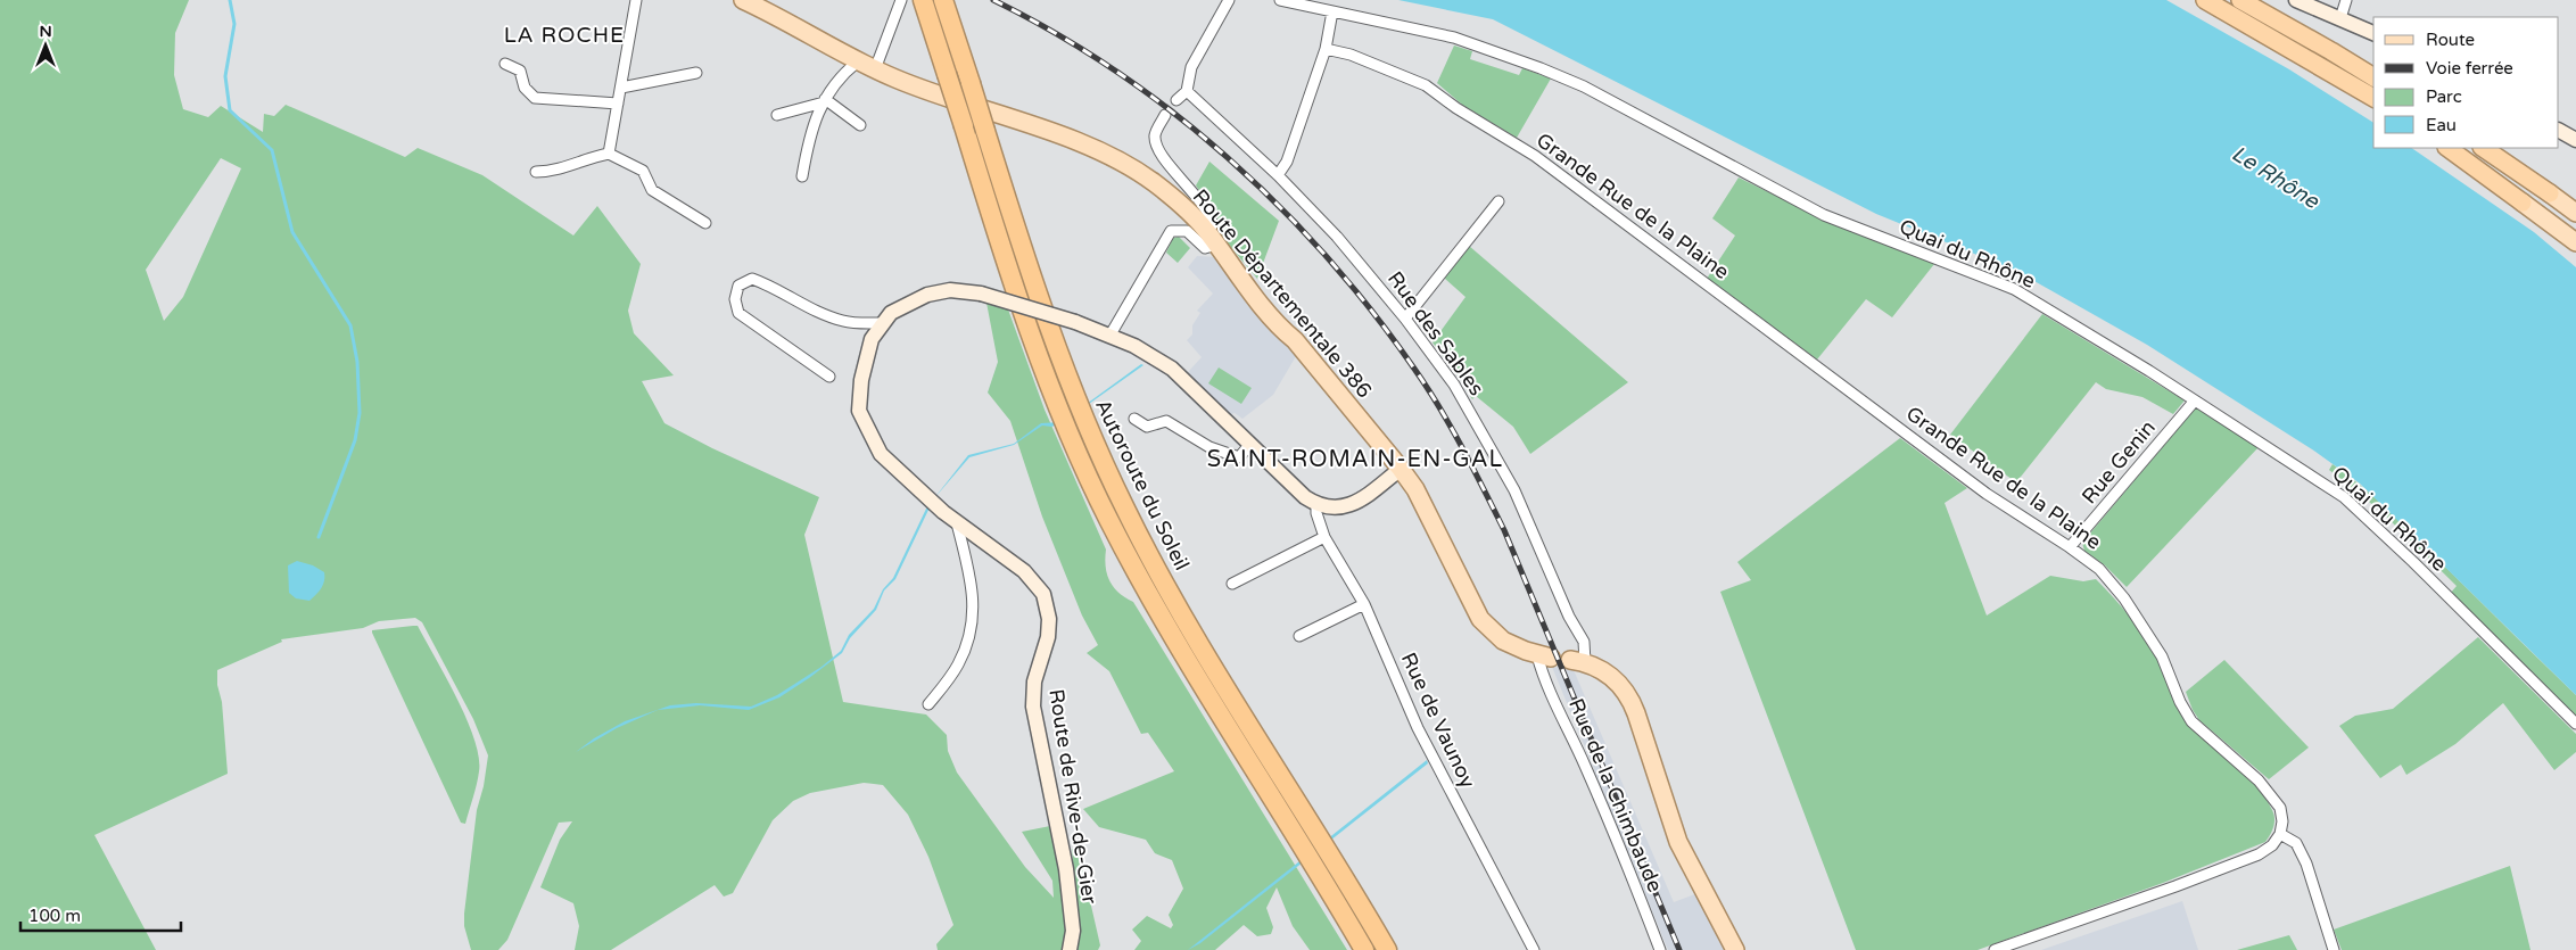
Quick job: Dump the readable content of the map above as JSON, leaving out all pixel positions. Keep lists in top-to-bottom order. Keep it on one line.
{"streets":{"highway":["Autoroute du Soleil"],"main road":["Route Départementale 386","Route de Rive-de-Gier"],"street":["Grande Rue de la Plaine","Quai du Rhône","Rue des Sables","Rue Genin","Rue de Vaunoy","Rue de la Chimbaude"]},"crossings":[["Grande Rue de la Plaine","Rue Genin"],["Quai du Rhône","Rue Genin"],["Route Départementale 386","Rue de la Chimbaude"],["Rue de Vaunoy","Route de Rive-de-Gier"]],"districts":["LA ROCHE","SAINT-ROMAIN-EN-GAL"],"water":["Le Rhône"],"legend":["Route","Voie ferrée","Parc","Eau"],"scale_bar":"100 m","north":"top"}
